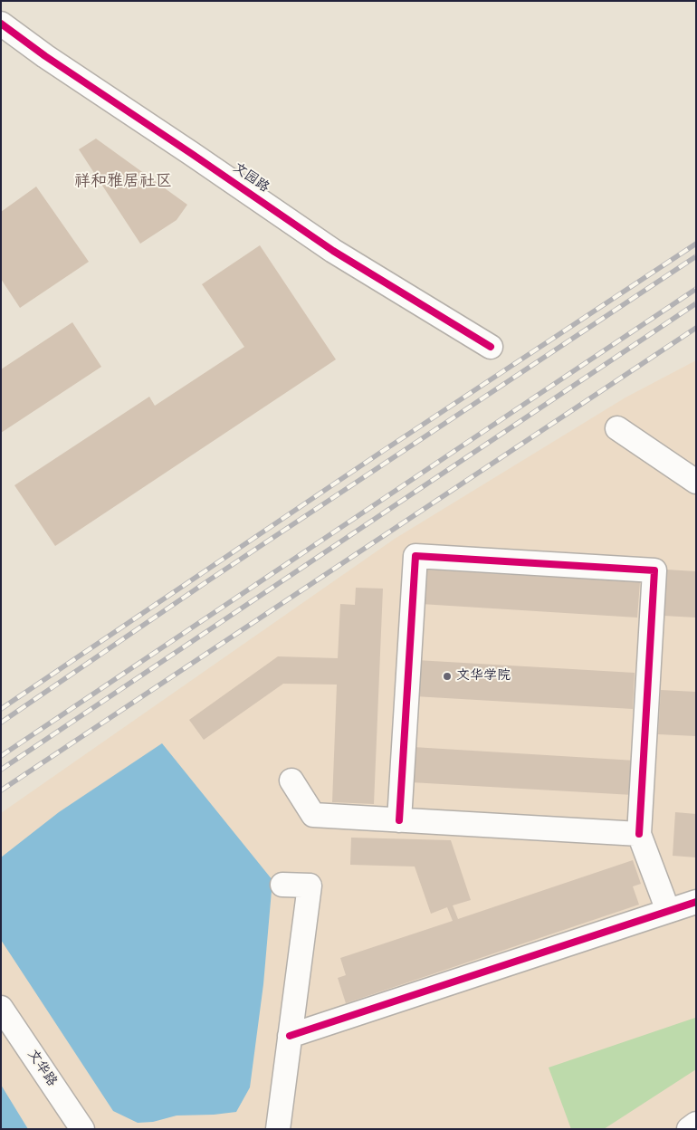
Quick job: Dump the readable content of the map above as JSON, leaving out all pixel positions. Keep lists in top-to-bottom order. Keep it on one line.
{"streets":{"street":["文园路","文华路"]},"districts":["祥和雅居社区"],"places":["文华学院"]}
